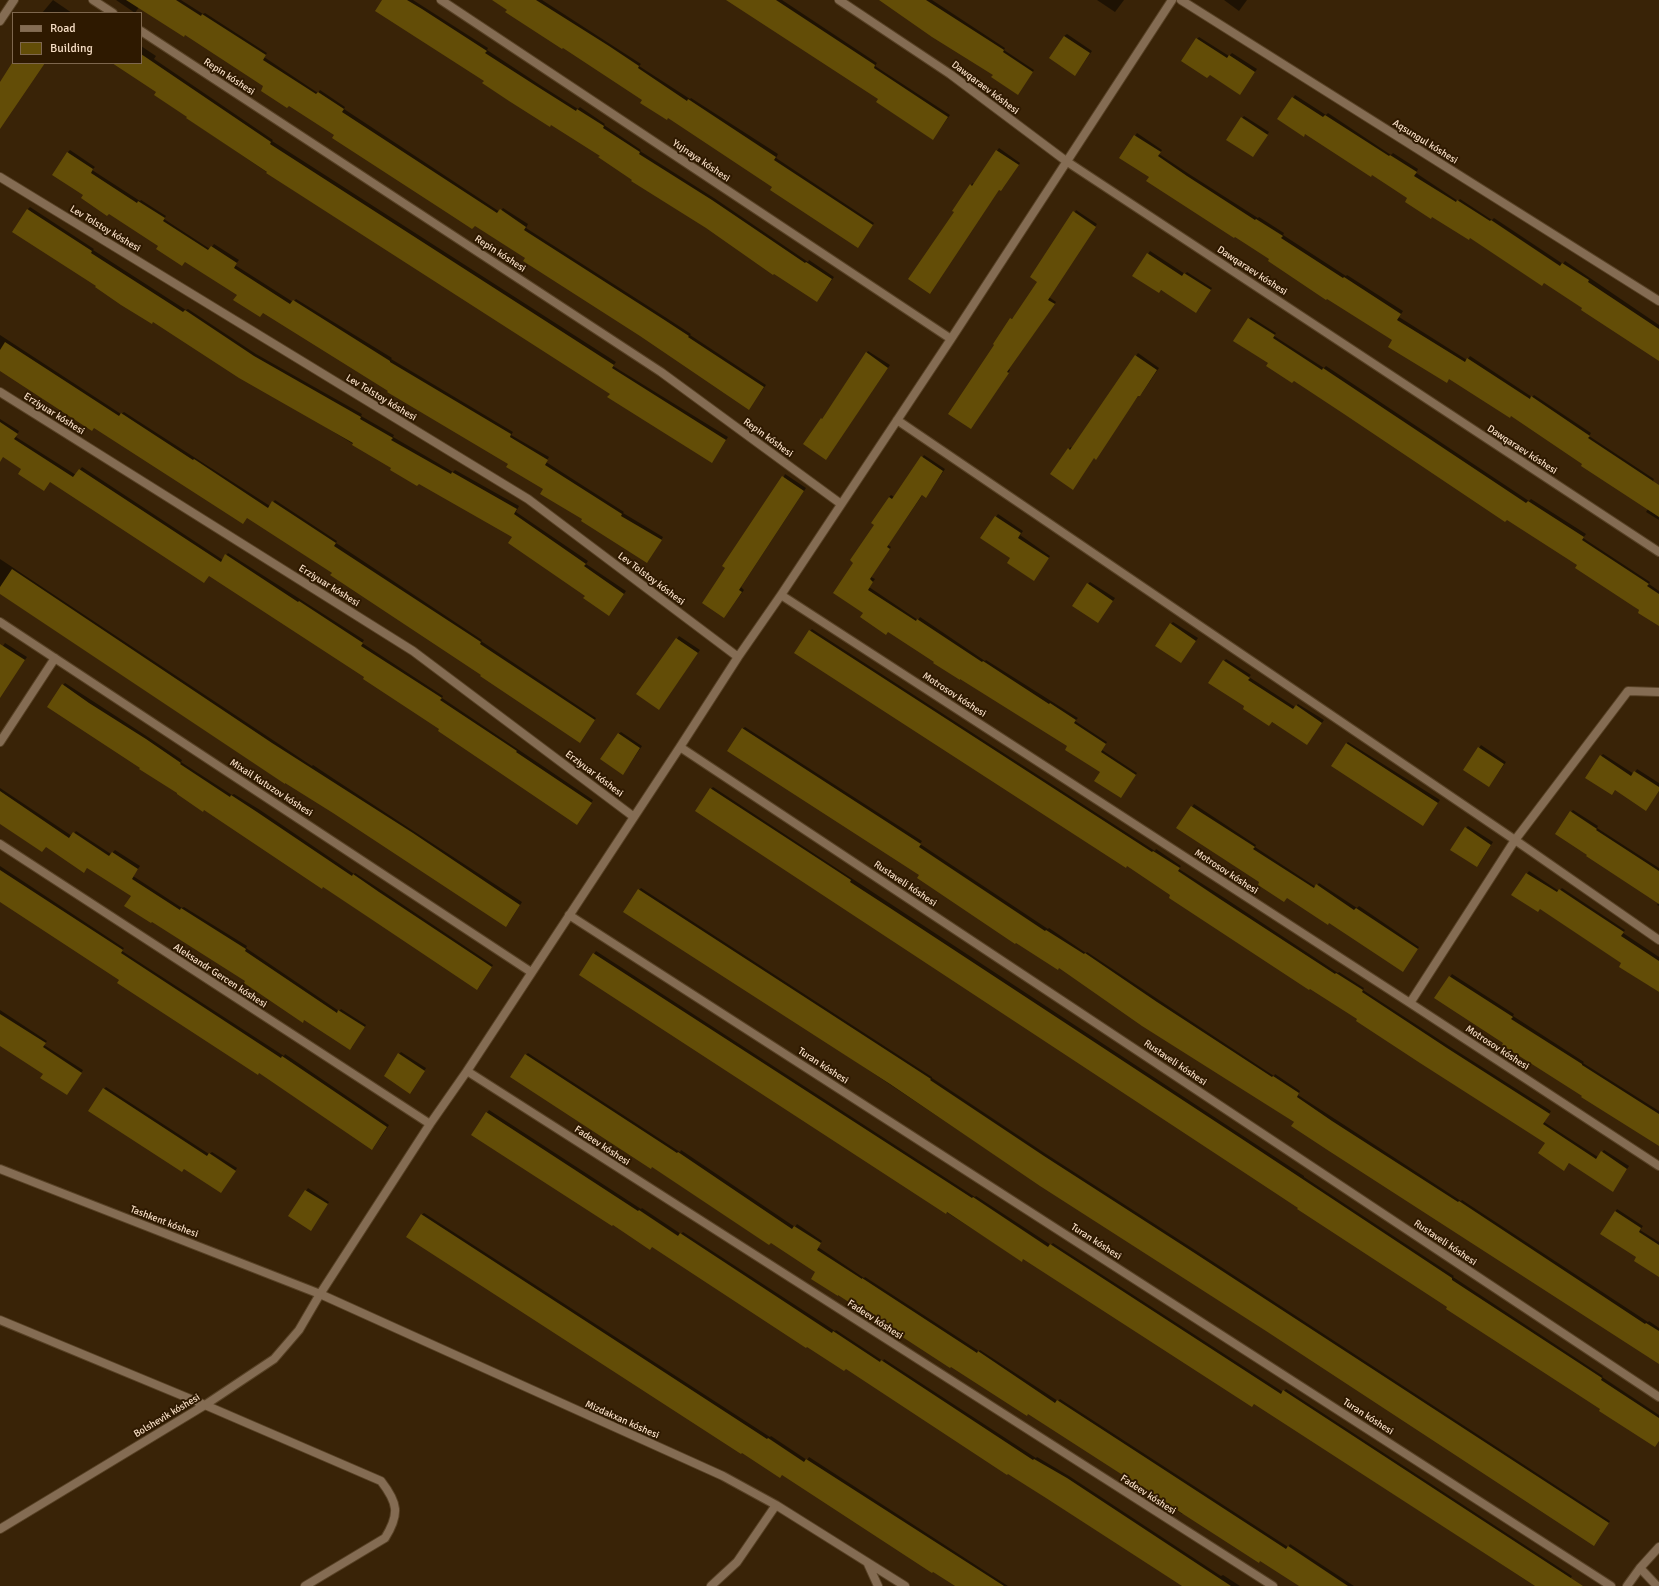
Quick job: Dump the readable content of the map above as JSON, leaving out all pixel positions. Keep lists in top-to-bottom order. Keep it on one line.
{"streets":{"street":["Repin kóshesi","Dawqaraev kóshesi","Aqsungul kóshesi","Yujnaya kóshesi","Lev Tolstoy kóshesi","Erziyuar kóshesi","Motrosov kóshesi","Mixail Kutuzov kóshesi","Rustaveli kóshesi","Aleksandr Gercen kóshesi","Turan kóshesi","Fadeev kóshesi","Tashkent kóshesi","Bolshevik kóshesi","Mizdakxan kóshesi"]},"crossings":[["Repin kóshesi","Bolshevik kóshesi"],["Dawqaraev kóshesi","Bolshevik kóshesi"],["Yujnaya kóshesi","Bolshevik kóshesi"],["Lev Tolstoy kóshesi","Bolshevik kóshesi"],["Erziyuar kóshesi","Bolshevik kóshesi"],["Motrosov kóshesi","Bolshevik kóshesi"],["Mixail Kutuzov kóshesi","Bolshevik kóshesi"],["Rustaveli kóshesi","Bolshevik kóshesi"],["Aleksandr Gercen kóshesi","Bolshevik kóshesi"],["Turan kóshesi","Bolshevik kóshesi"],["Fadeev kóshesi","Bolshevik kóshesi"],["Tashkent kóshesi","Bolshevik kóshesi"],["Tashkent kóshesi","Mizdakxan kóshesi"],["Bolshevik kóshesi","Mizdakxan kóshesi"]],"legend":["Road","Building"]}
